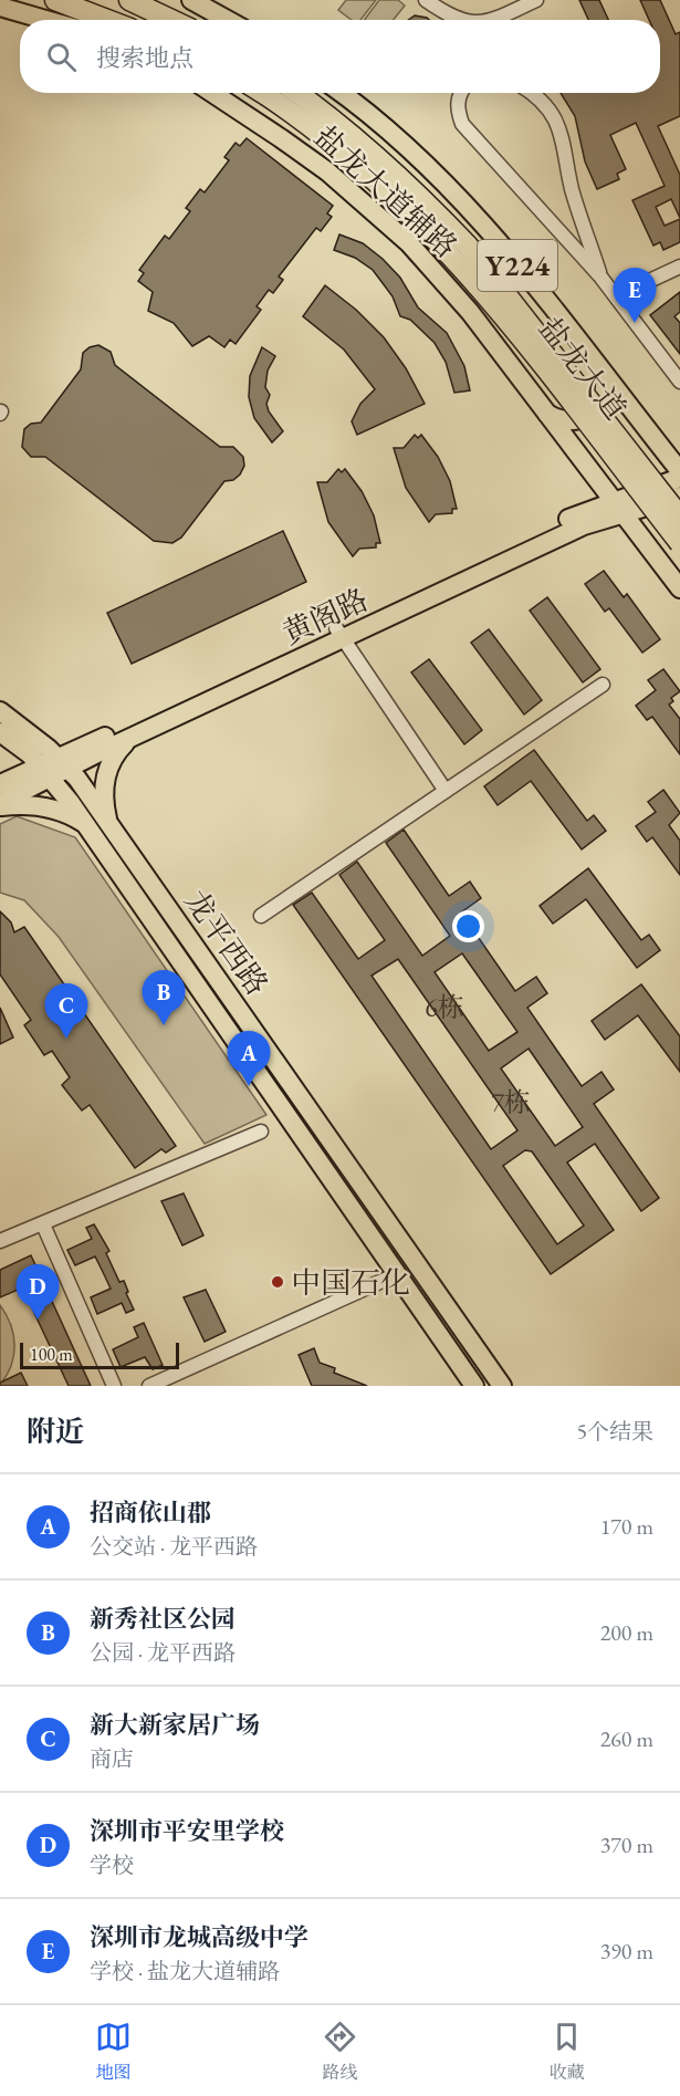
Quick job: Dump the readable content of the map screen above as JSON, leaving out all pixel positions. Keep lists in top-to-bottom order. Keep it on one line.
{"streets":{"highway":["盐龙大道"],"main road":["盐龙大道辅路","Y224","黄阁路","龙平西路"]},"crossings":[["盐龙大道辅路","黄阁路"],["黄阁路","龙平西路"]],"places":["中国石化"],"house_numbers":["6栋","7栋"],"scale_bar":"100 m","page":{"search":"搜索地点","pins":["E","B","C","A","D"],"scale":"100 m","heading":["附近","5个结果"],"list":[{"mark":"A","name":"招商依山郡","note":"公交站 · 龙平西路","value":"170 m"},{"mark":"B","name":"新秀社区公园","note":"公园 · 龙平西路","value":"200 m"},{"mark":"C","name":"新大新家居广场","note":"商店","value":"260 m"},{"mark":"D","name":"深圳市平安里学校","note":"学校","value":"370 m"},{"mark":"E","name":"深圳市龙城高级中学","note":"学校 · 盐龙大道辅路","value":"390 m"}],"nav":["地图","路线","收藏"]}}
